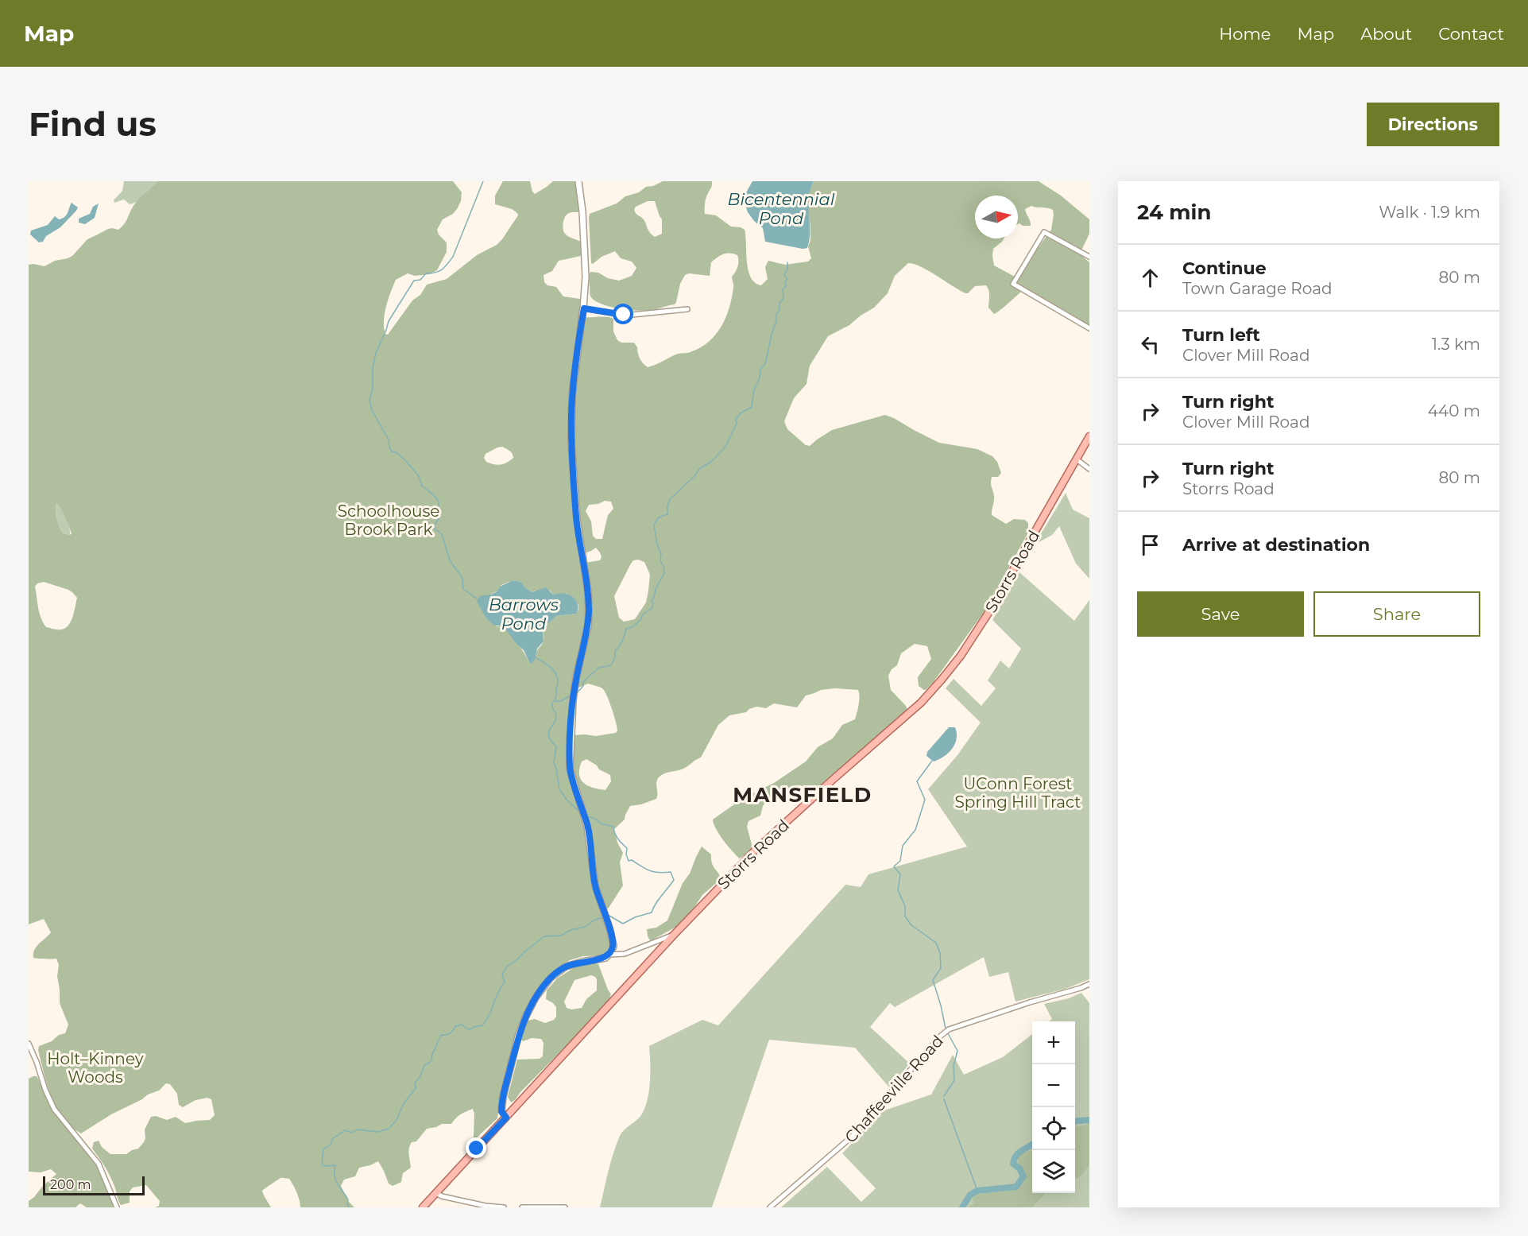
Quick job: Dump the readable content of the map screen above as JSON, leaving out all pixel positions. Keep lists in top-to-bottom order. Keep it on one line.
{"streets":{"main road":["Storrs Road"],"street":["Chaffeeville Road"]},"districts":["MANSFIELD"],"water":["Bicentennial Pond","Barrows Pond"],"parks":["Schoolhouse Brook Park","UConn Forest Spring Hill Tract","Holt–Kinney Woods"],"scale_bar":"200 m","north":"right","page":{"header":"Map","nav":["Home","Map","About","Contact"],"buttons":["Directions",["Save","Share"]],"title":"Find us","heading":["24 min","Walk · 1.9 km"],"list":[["Continue","Town Garage Road","80 m"],["Turn left","Clover Mill Road","1.3 km"],["Turn right","Clover Mill Road","440 m"],["Turn right","Storrs Road","80 m"],"Arrive at destination"],"map_buttons":["+","−"],"scale":"200 m"}}
